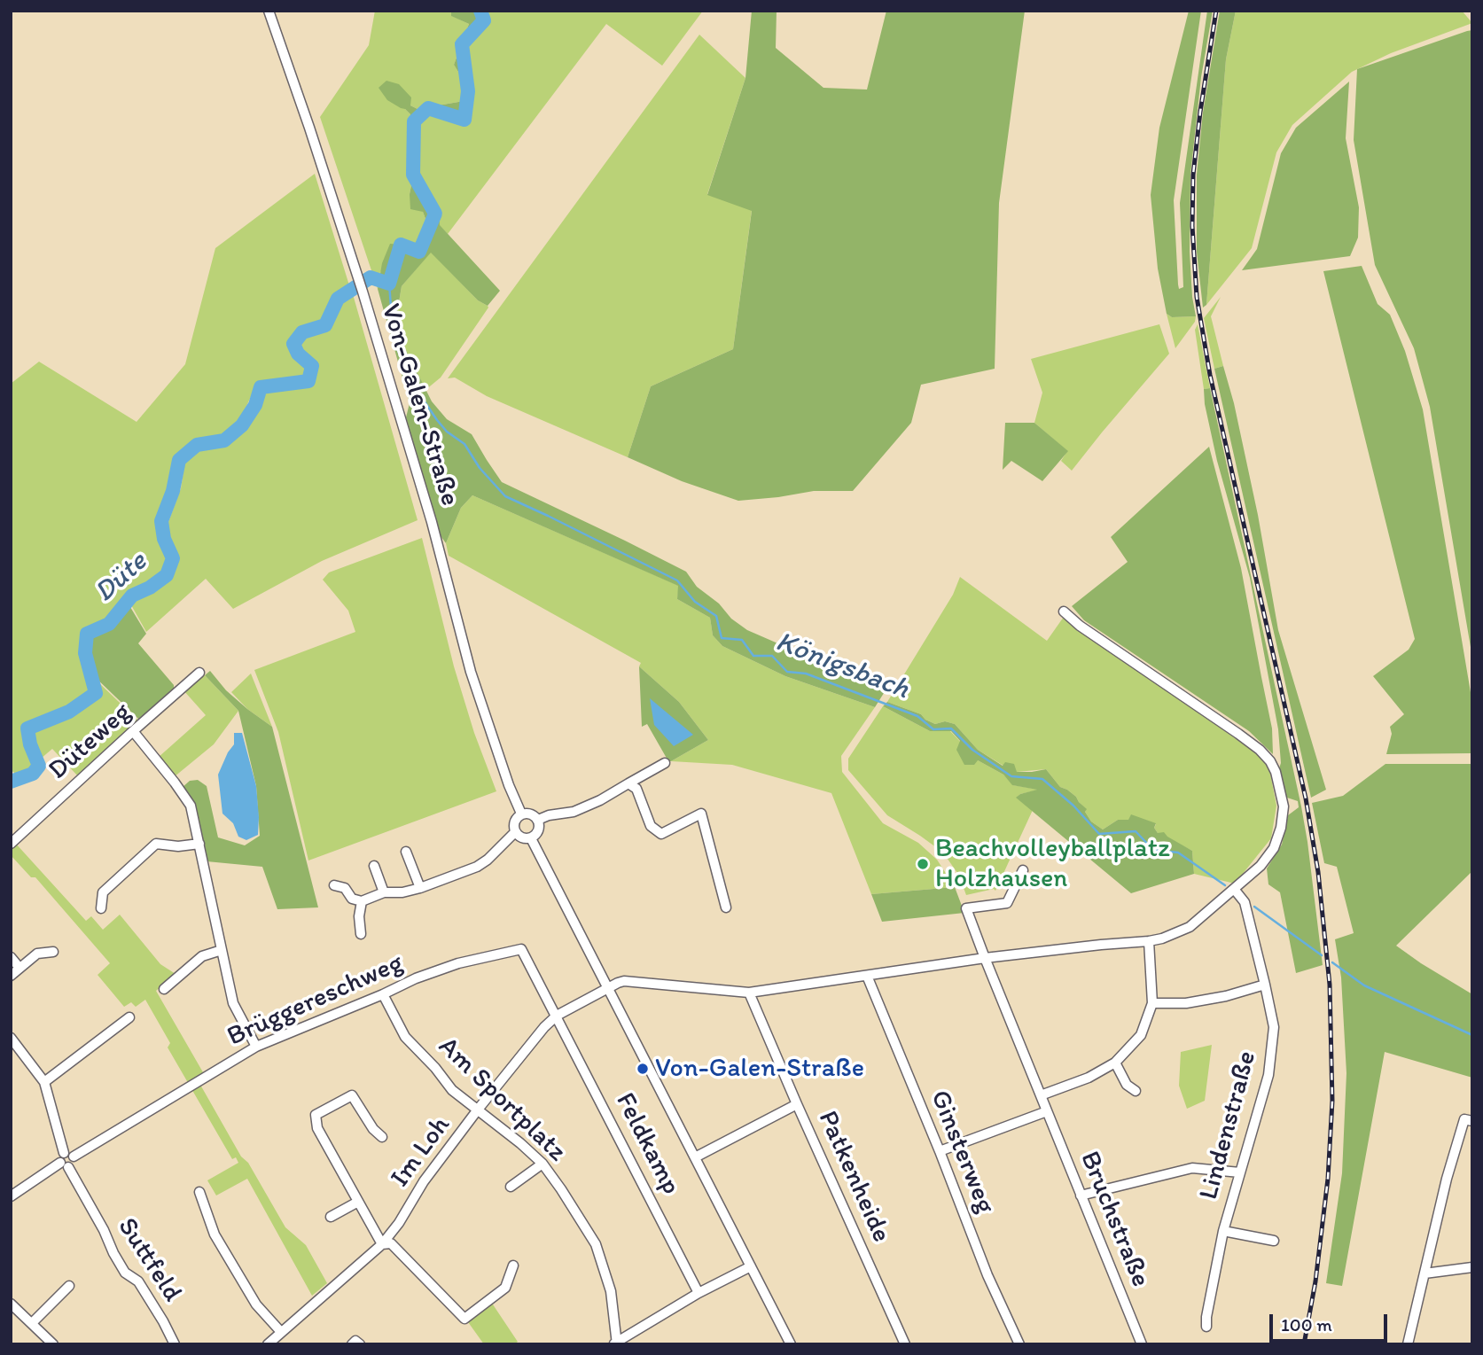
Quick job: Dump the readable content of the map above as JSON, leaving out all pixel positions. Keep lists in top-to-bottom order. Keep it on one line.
{"streets":{"street":["Von-Galen-Straße","Düteweg","Brüggereschweg","Am Sportplatz","Lindenstraße","Feldkamp","Im Loh","Ginsterweg","Patkenheide","Bruchstraße","Suttfeld"]},"crossings":[["Brüggereschweg","Am Sportplatz"],["Brüggereschweg","Feldkamp"],["Brüggereschweg","Im Loh"],["Am Sportplatz","Im Loh"],["Lindenstraße","Im Loh"],["Feldkamp","Im Loh"],["Im Loh","Ginsterweg"],["Im Loh","Patkenheide"],["Im Loh","Bruchstraße"]],"water":["Düte","Königsbach"],"places":["Beachvolleyballplatz Holzhausen","Von-Galen-Straße"],"scale_bar":"100 m"}
